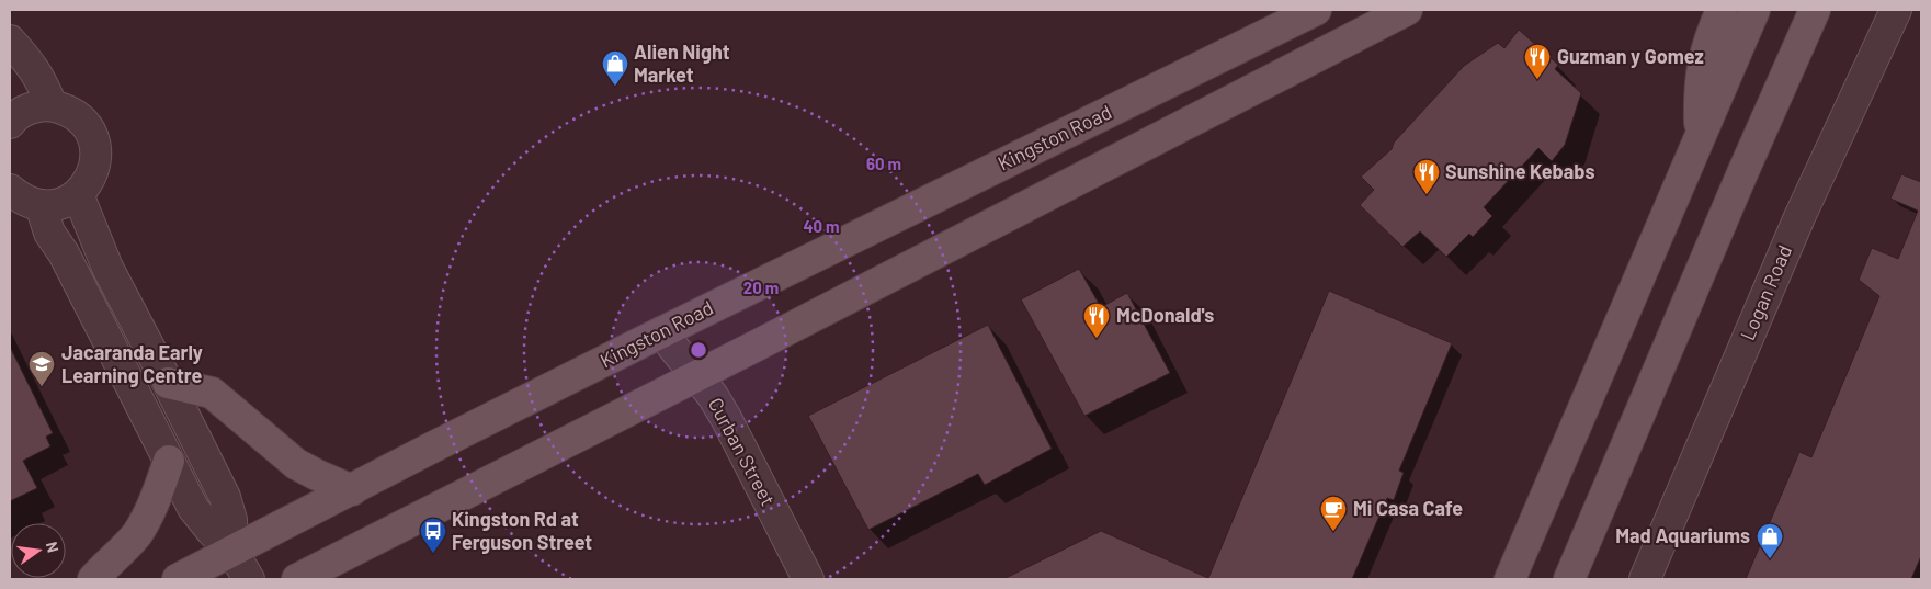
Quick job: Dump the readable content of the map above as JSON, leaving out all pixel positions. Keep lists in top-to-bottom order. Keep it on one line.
{"streets":{"main road":["Kingston Road"],"street":["Logan Road","Curban Street"]},"crossings":[["Kingston Road","Curban Street"]],"places":{"restaurant":["Guzman y Gomez","Sunshine Kebabs","McDonald's"],"shop":["Alien Night Market","Mad Aquariums"],"school or university":["Jacaranda Early Learning Centre"],"cafe":["Mi Casa Cafe"],"bus stop":["Kingston Rd at Ferguson Street"]},"north":"right","rings":["60 m","40 m","20 m"]}
